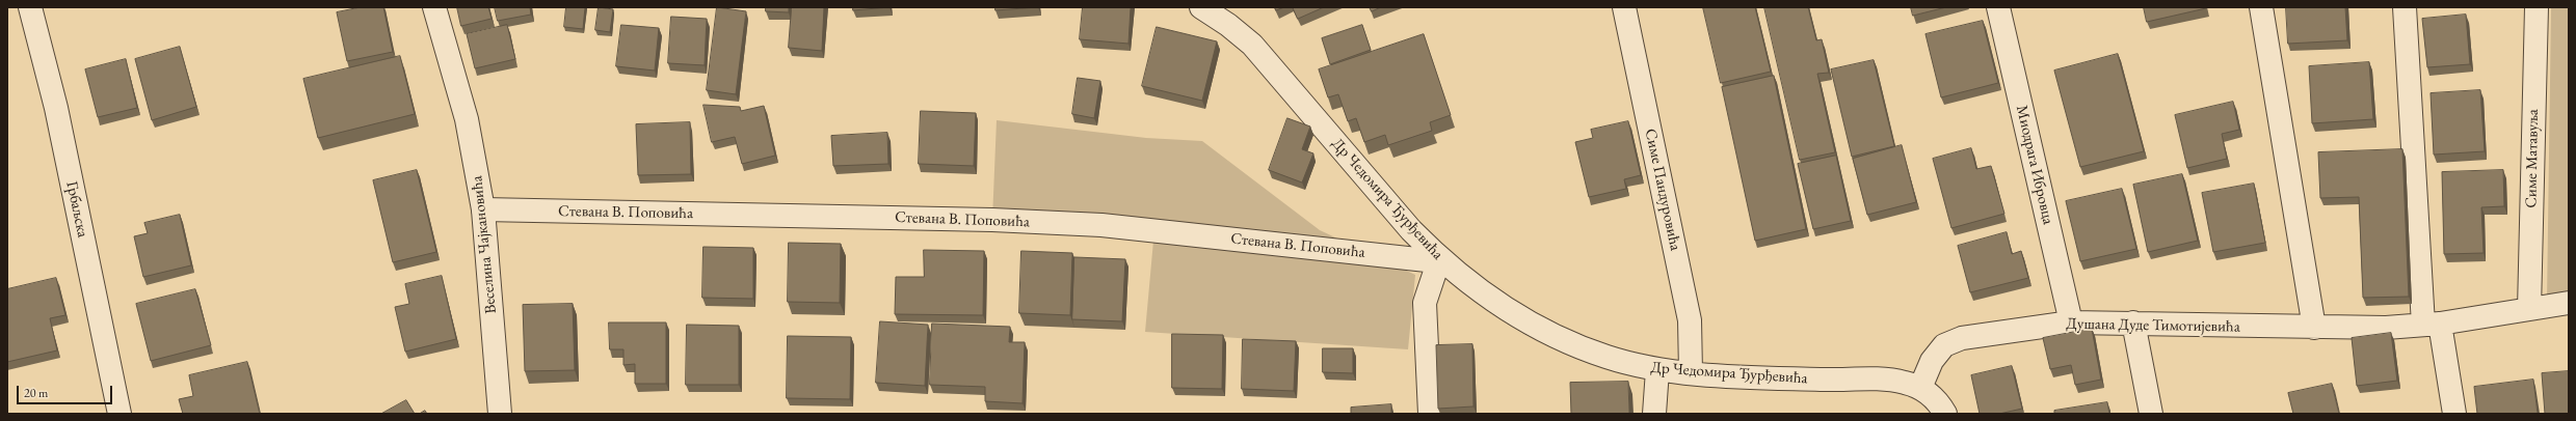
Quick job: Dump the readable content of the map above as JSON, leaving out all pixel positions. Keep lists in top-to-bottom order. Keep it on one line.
{"streets":{"street":["Симе Матавуља","Миодрага Ибровца","Симе Пандуровића","Др Чедомира Ђурђевића","Грбаљска","Стевана В. Поповића","Веселина Чајкановића","Душана Дуде Тимотијевића"]},"crossings":[["Симе Матавуља","Душана Дуде Тимотијевића"],["Миодрага Ибровца","Душана Дуде Тимотијевића"],["Симе Пандуровића","Др Чедомира Ђурђевића"],["Др Чедомира Ђурђевића","Стевана В. Поповића"],["Др Чедомира Ђурђевића","Душана Дуде Тимотијевића"],["Стевана В. Поповића","Веселина Чајкановића"]],"scale_bar":"20 m"}
